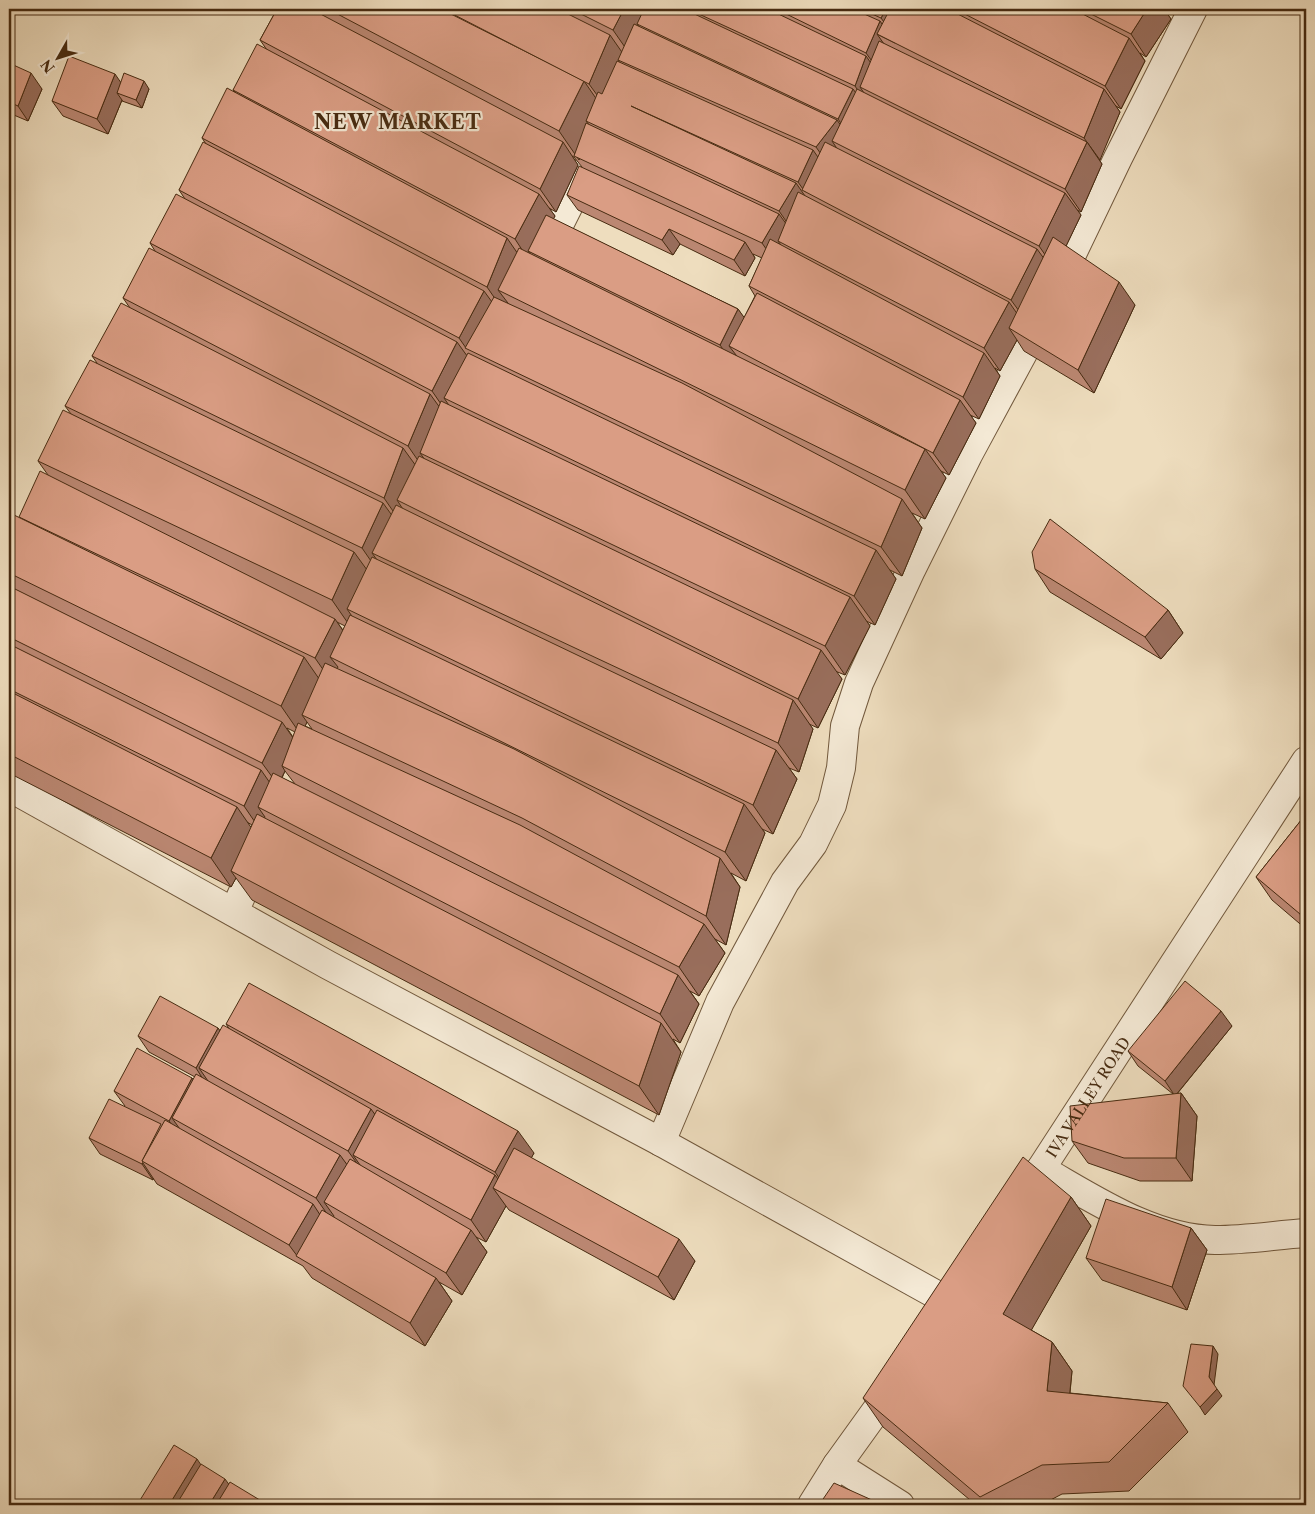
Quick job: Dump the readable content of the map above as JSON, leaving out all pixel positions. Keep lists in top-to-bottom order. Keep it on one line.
{"streets":{"street":["IVA VALLEY ROAD"]},"districts":["NEW MARKET"],"north":"bottom left"}
